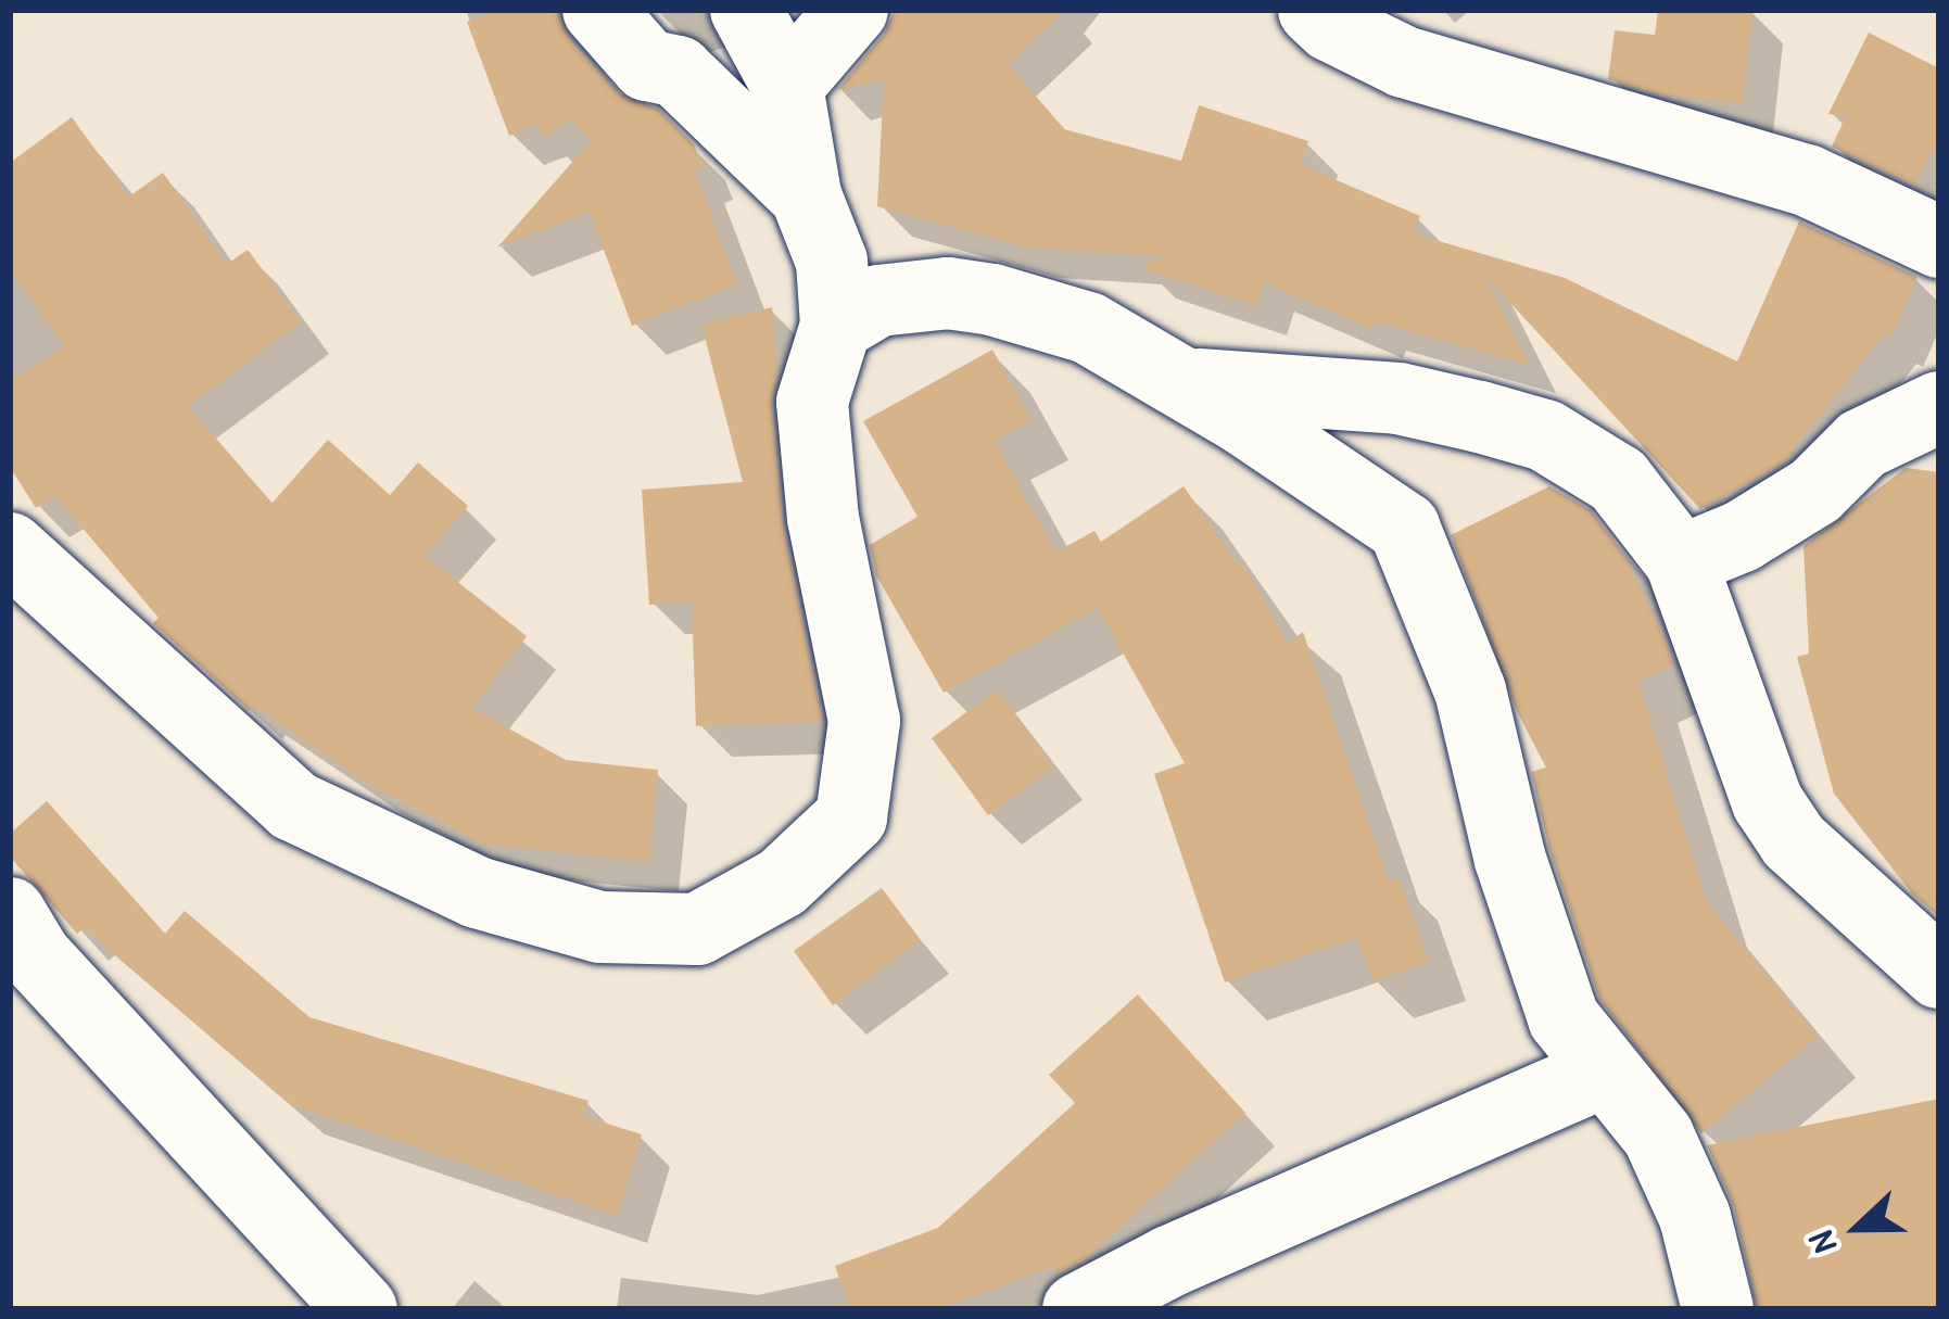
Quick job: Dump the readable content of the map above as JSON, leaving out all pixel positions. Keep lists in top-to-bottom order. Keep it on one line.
{"north":"left"}
